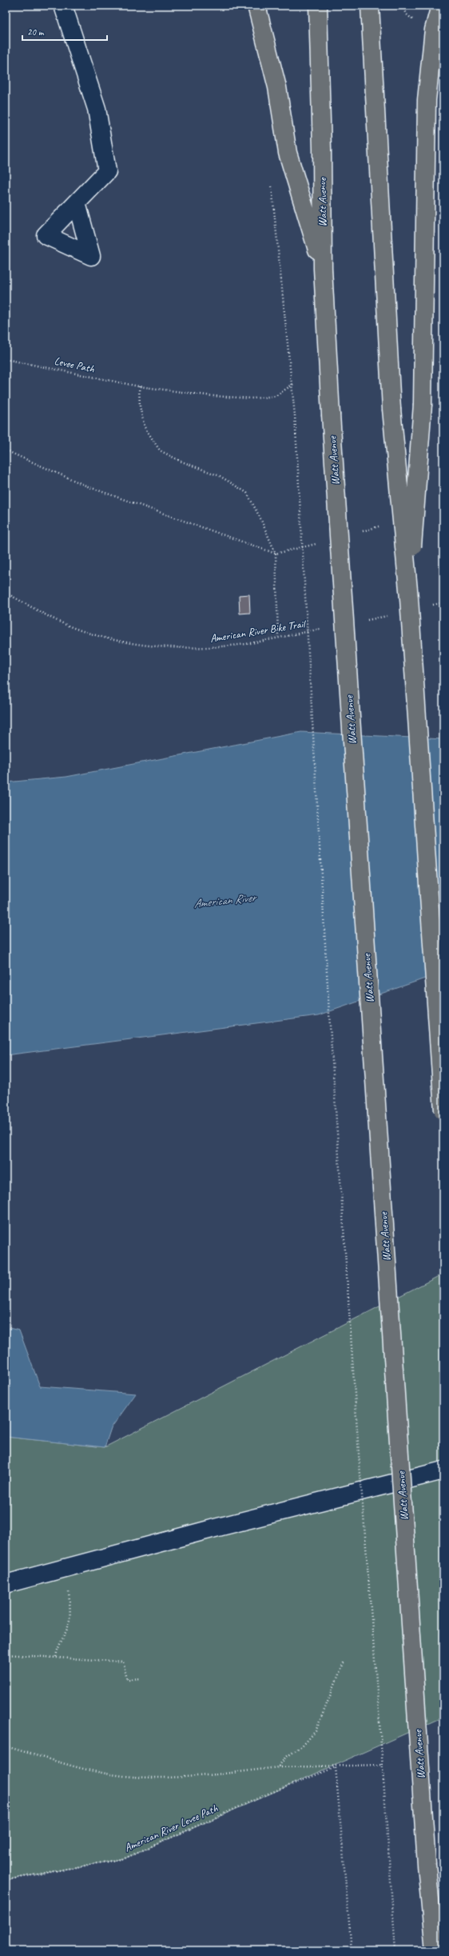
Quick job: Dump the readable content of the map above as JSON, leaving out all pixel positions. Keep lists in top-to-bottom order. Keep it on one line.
{"streets":{"main road":["Watt Avenue"],"path":["Levee Path","American River Bike Trail","American River Levee Path"]},"water":["American River"],"scale_bar":"20 m"}
